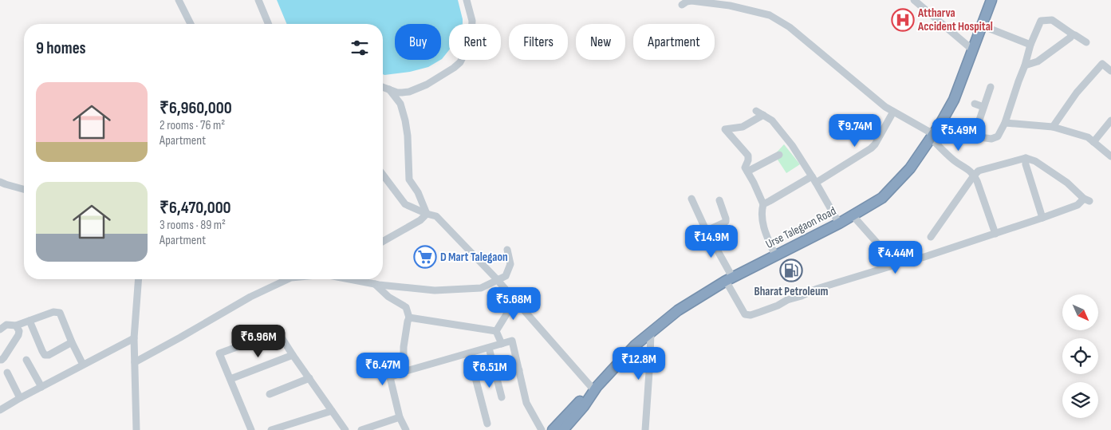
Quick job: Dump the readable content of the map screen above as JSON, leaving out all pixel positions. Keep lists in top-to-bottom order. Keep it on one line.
{"streets":{"highway":["Urse Talegaon Road"]},"places":{"hospital":["Attharva Accident Hospital"],"supermarket":["D Mart Talegaon"],"fuel station":["Bharat Petroleum"]},"north":"bottom right","page":{"chip":["Buy","Rent","Filters","New","Apartment"],"heading":"9 homes","list":[{"name":"₹6,960,000","note":"2 rooms · 76 m² · Apartment"},{"name":"₹6,470,000","note":"3 rooms · 89 m² · Apartment"}],"price":["₹9.74M","₹5.49M","₹14.9M","₹4.44M","₹5.68M","₹6.96M","₹12.8M","₹6.47M","₹6.51M"]}}
